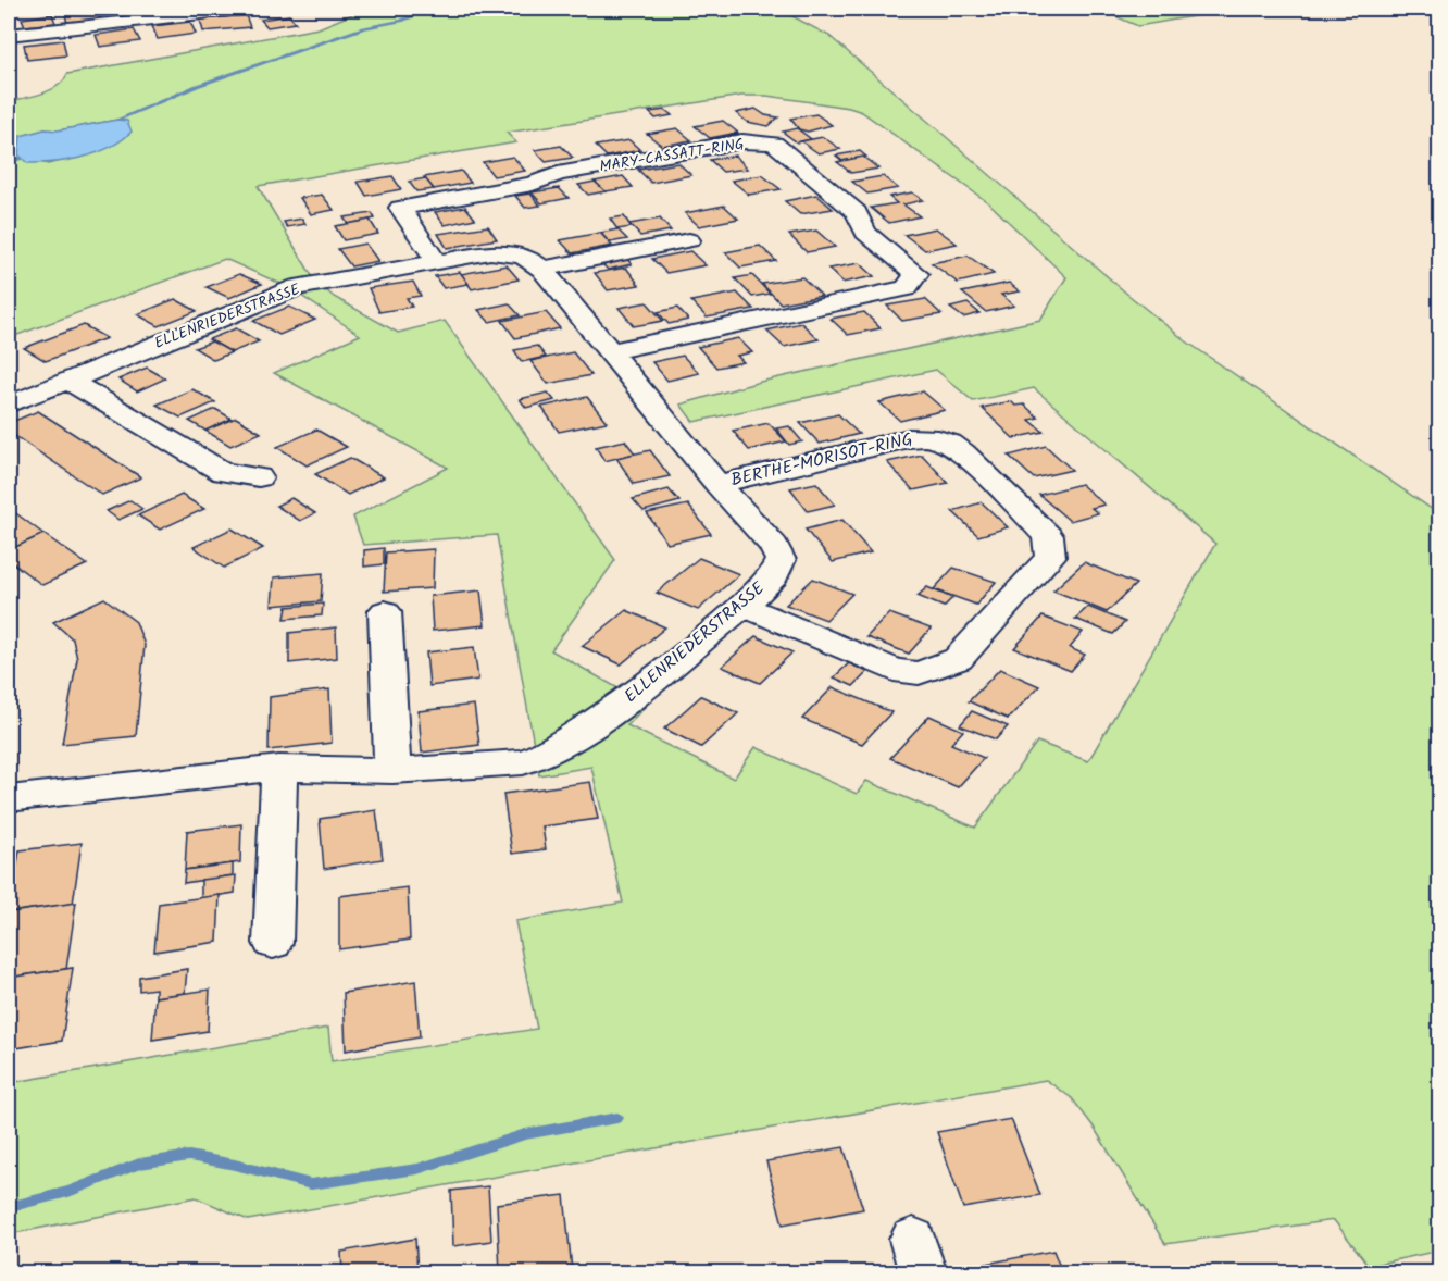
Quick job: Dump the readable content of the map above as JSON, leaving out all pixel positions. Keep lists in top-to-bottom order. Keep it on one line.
{"streets":{"street":["MARY-CASSATT-RING","ELLENRIEDERSTRASSE","BERTHE-MORISOT-RING"]},"crossings":[["MARY-CASSATT-RING","ELLENRIEDERSTRASSE"],["ELLENRIEDERSTRASSE","BERTHE-MORISOT-RING"]]}
